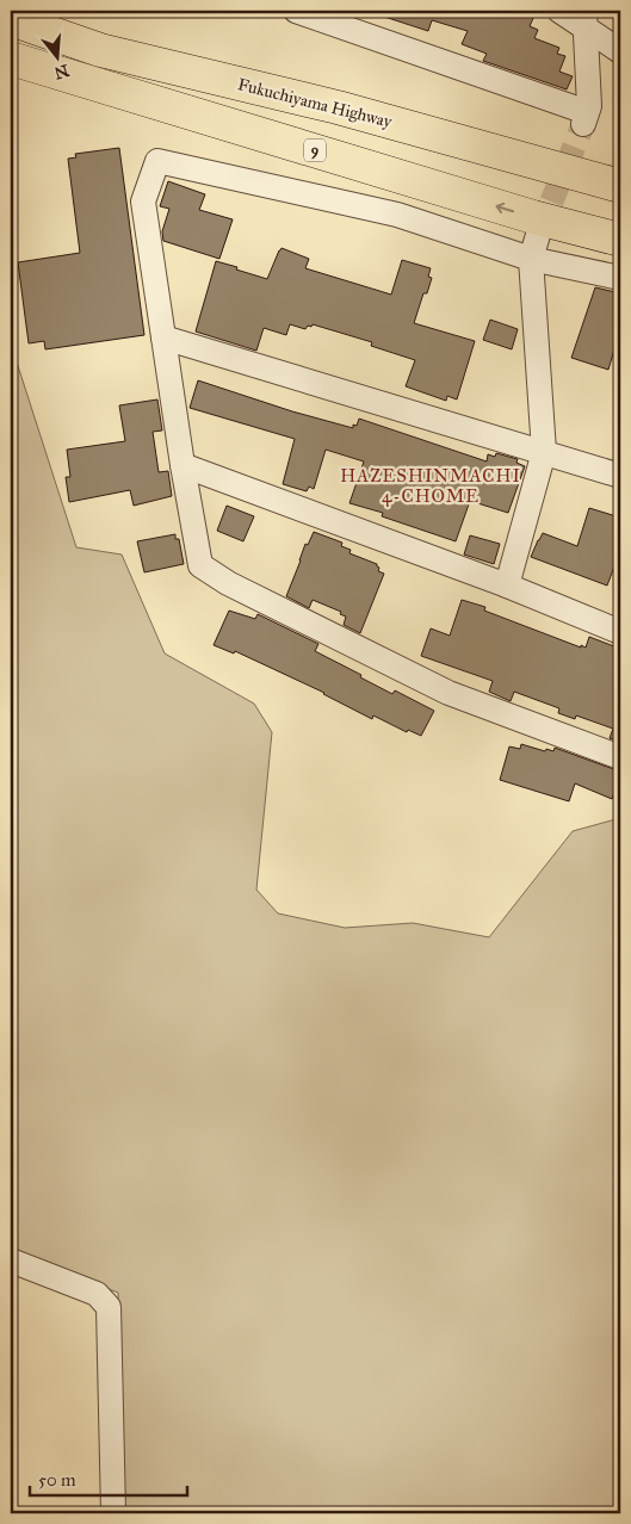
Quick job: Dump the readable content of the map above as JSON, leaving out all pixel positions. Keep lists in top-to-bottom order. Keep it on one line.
{"streets":{"highway":["Fukuchiyama Highway","9"]},"crossings":[["Fukuchiyama Highway","9"]],"districts":["HAZESHINMACHI 4-CHOME"],"scale_bar":"50 m","north":"bottom"}
